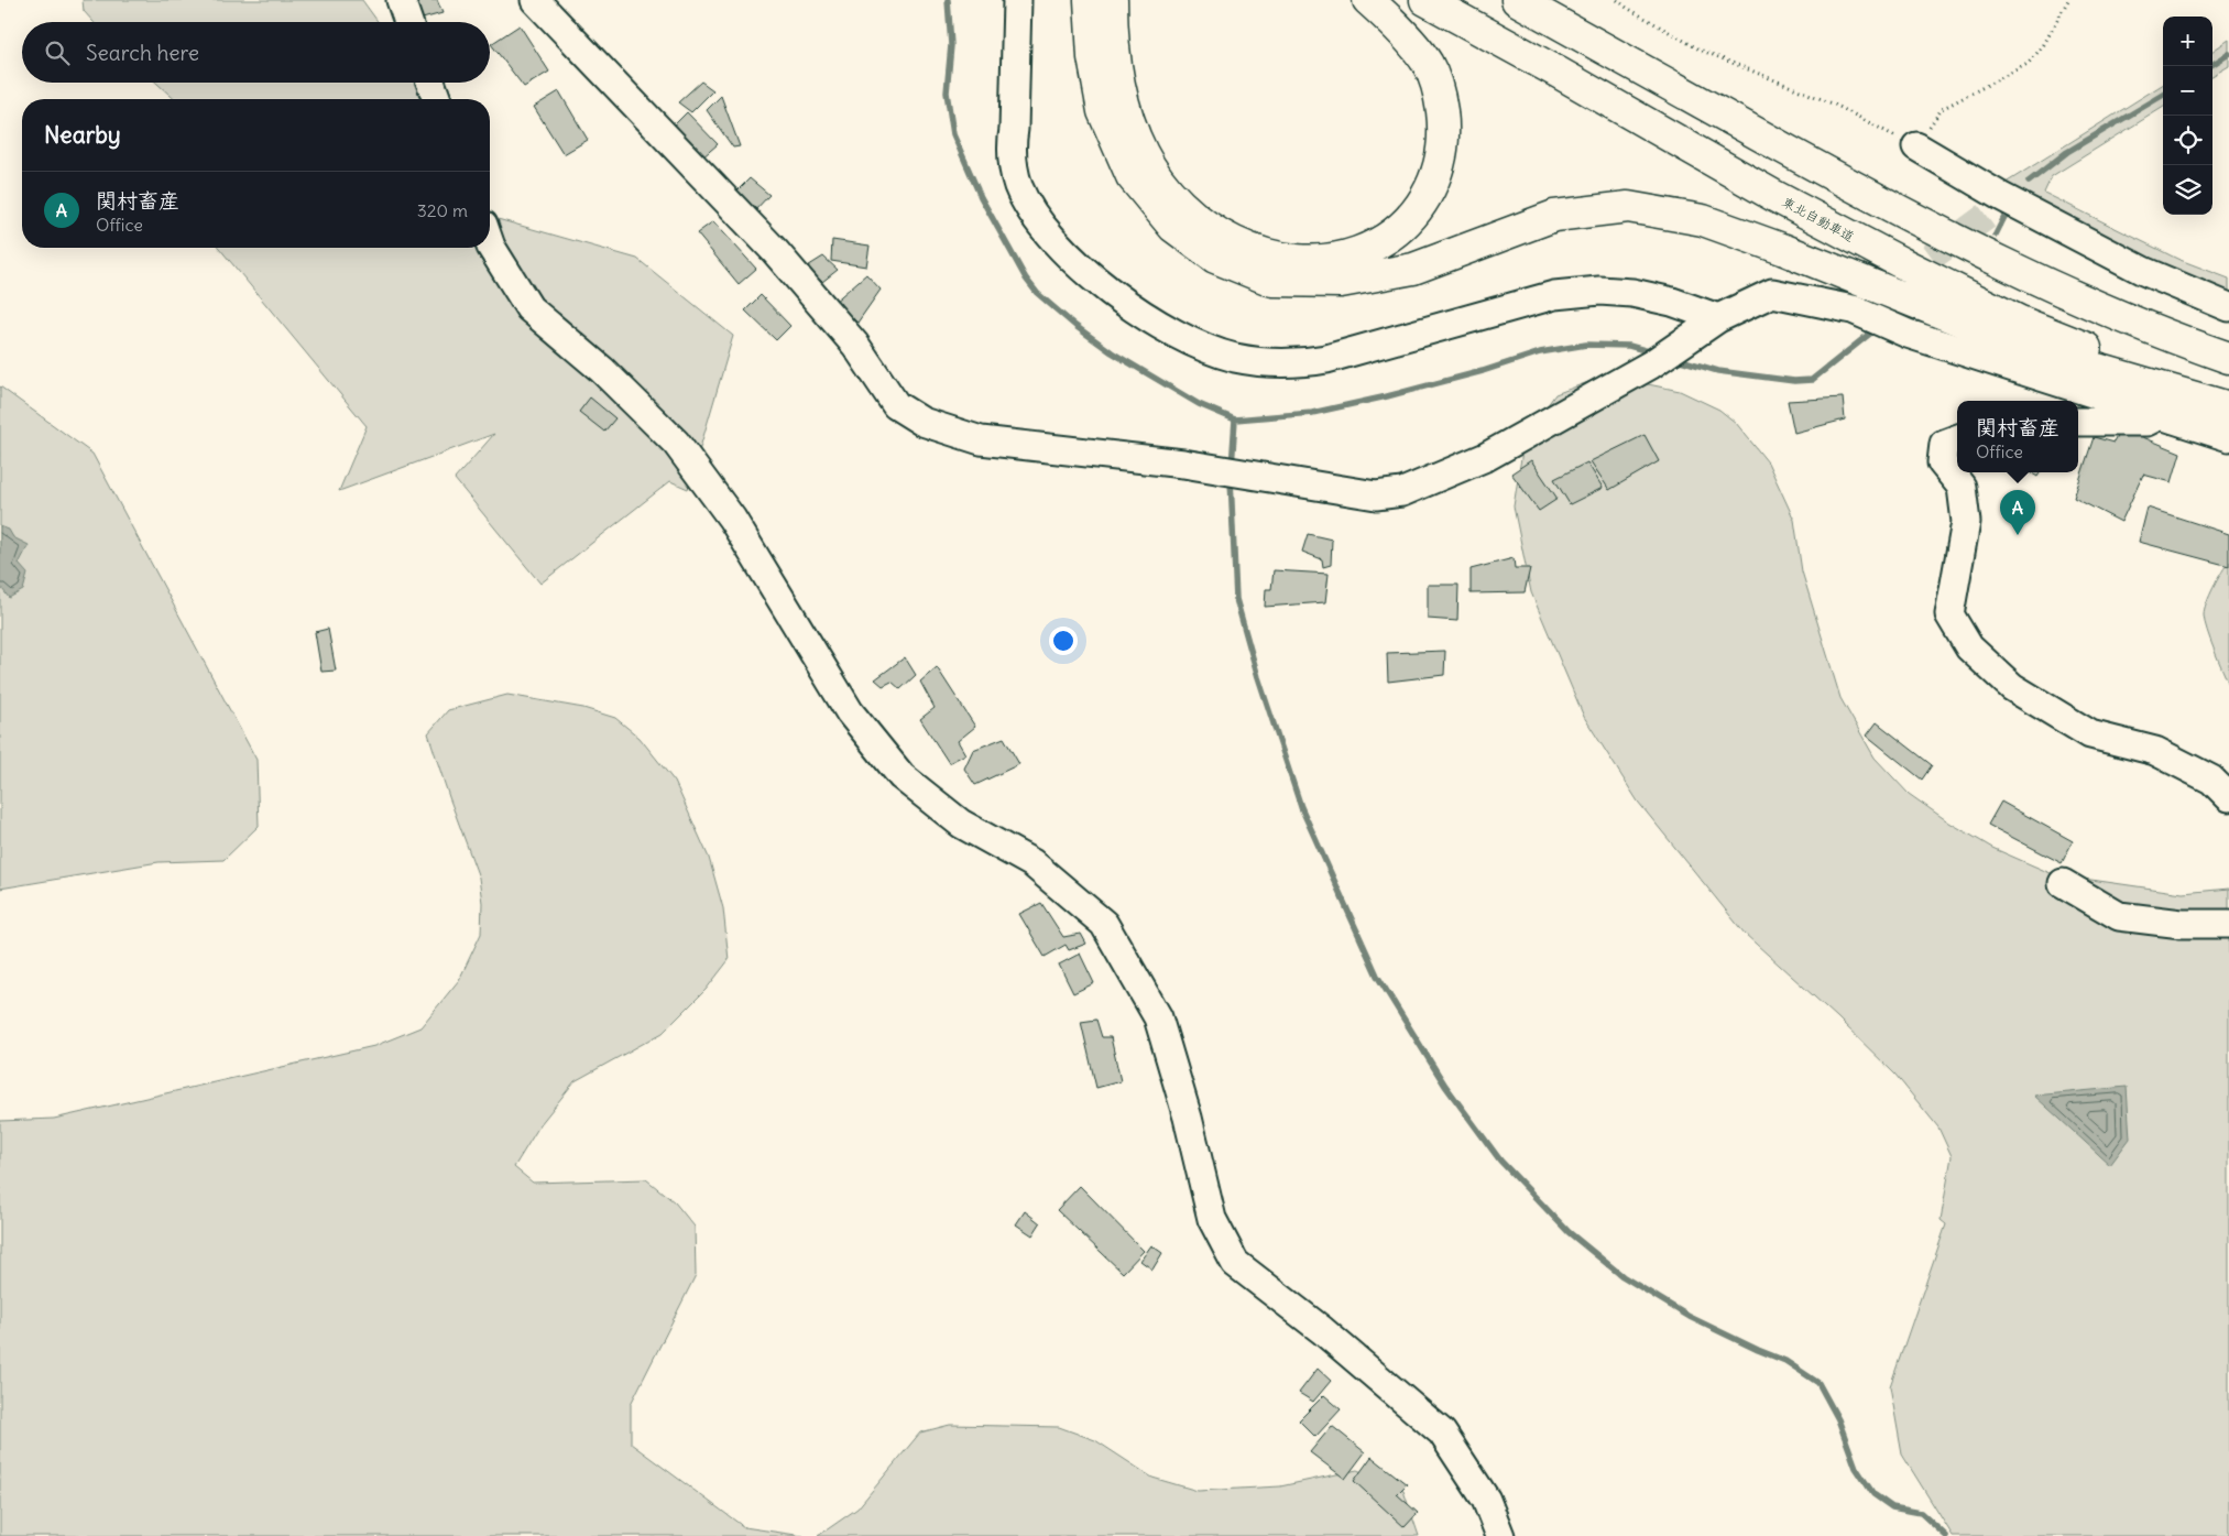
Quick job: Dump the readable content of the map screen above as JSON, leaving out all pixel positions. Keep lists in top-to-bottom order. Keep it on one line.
{"streets":{"highway":["東北自動車道"]},"page":{"map_buttons":["+","−"],"search":"Search here","heading":"Nearby","list":[{"mark":"A","name":"関村畜産","note":"Office","value":"320 m"}],"popup":["関村畜産","Office"],"pins":"A"}}
